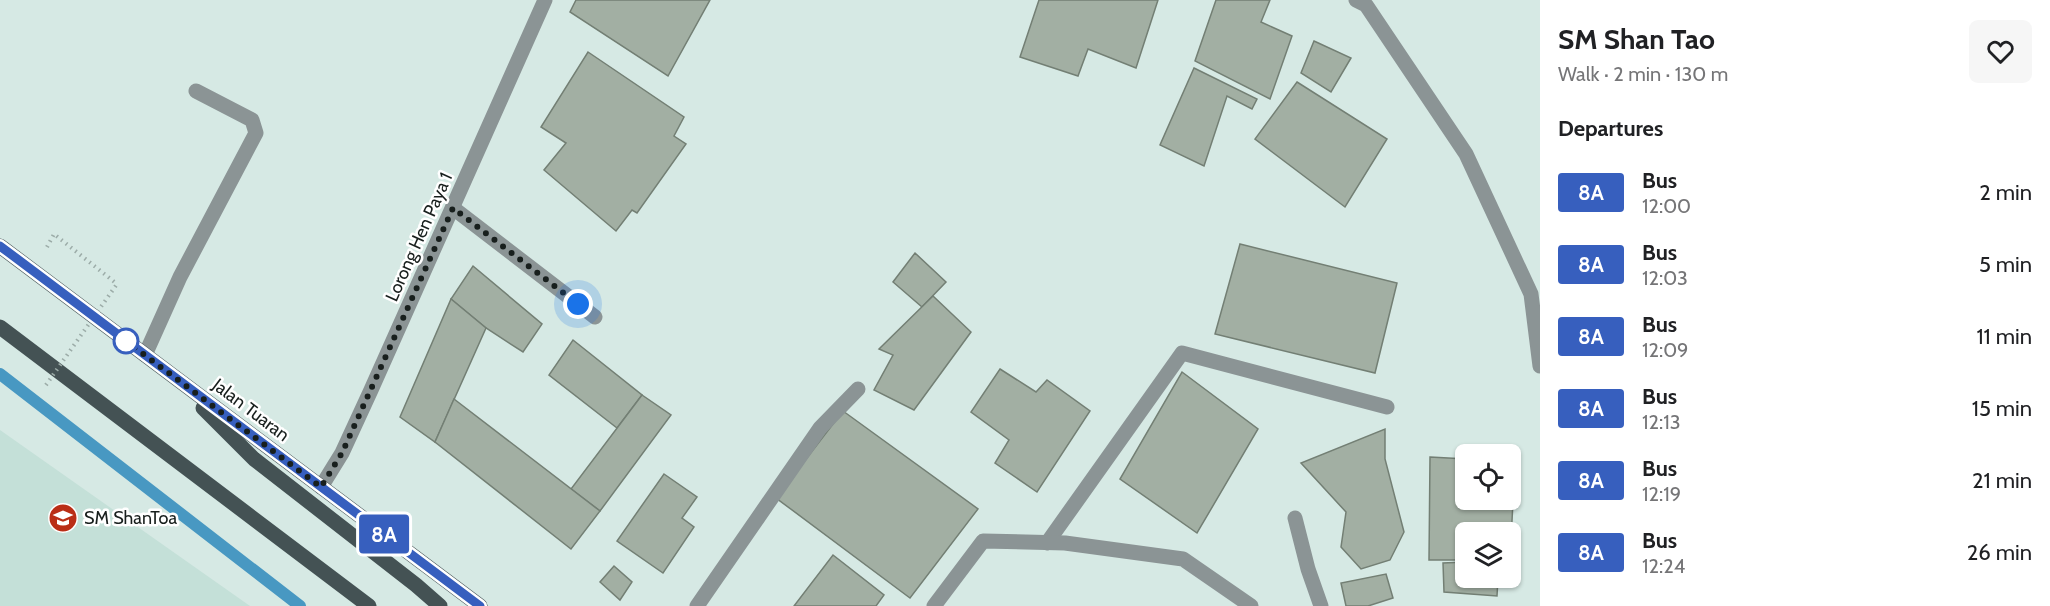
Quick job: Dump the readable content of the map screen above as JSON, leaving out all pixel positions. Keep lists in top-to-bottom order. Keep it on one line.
{"streets":{"main road":["Jalan Tuaran"],"street":["Lorong Hen Paya 1"]},"crossings":[["Lorong Hen Paya 1","Jalan Tuaran"]],"places":{"school or university":["SM ShanToa"]},"lines":["bus line 8A"],"page":{"on_map":"8A","heading":[["SM Shan Tao","Walk · 2 min · 130 m"],"Departures"],"list":[{"mark":"8A","name":"Bus","note":"12:00","value":"2 min"},{"mark":"8A","name":"Bus","note":"12:03","value":"5 min"},{"mark":"8A","name":"Bus","note":"12:09","value":"11 min"},{"mark":"8A","name":"Bus","note":"12:13","value":"15 min"},{"mark":"8A","name":"Bus","note":"12:19","value":"21 min"},{"mark":"8A","name":"Bus","note":"12:24","value":"26 min"}]}}
